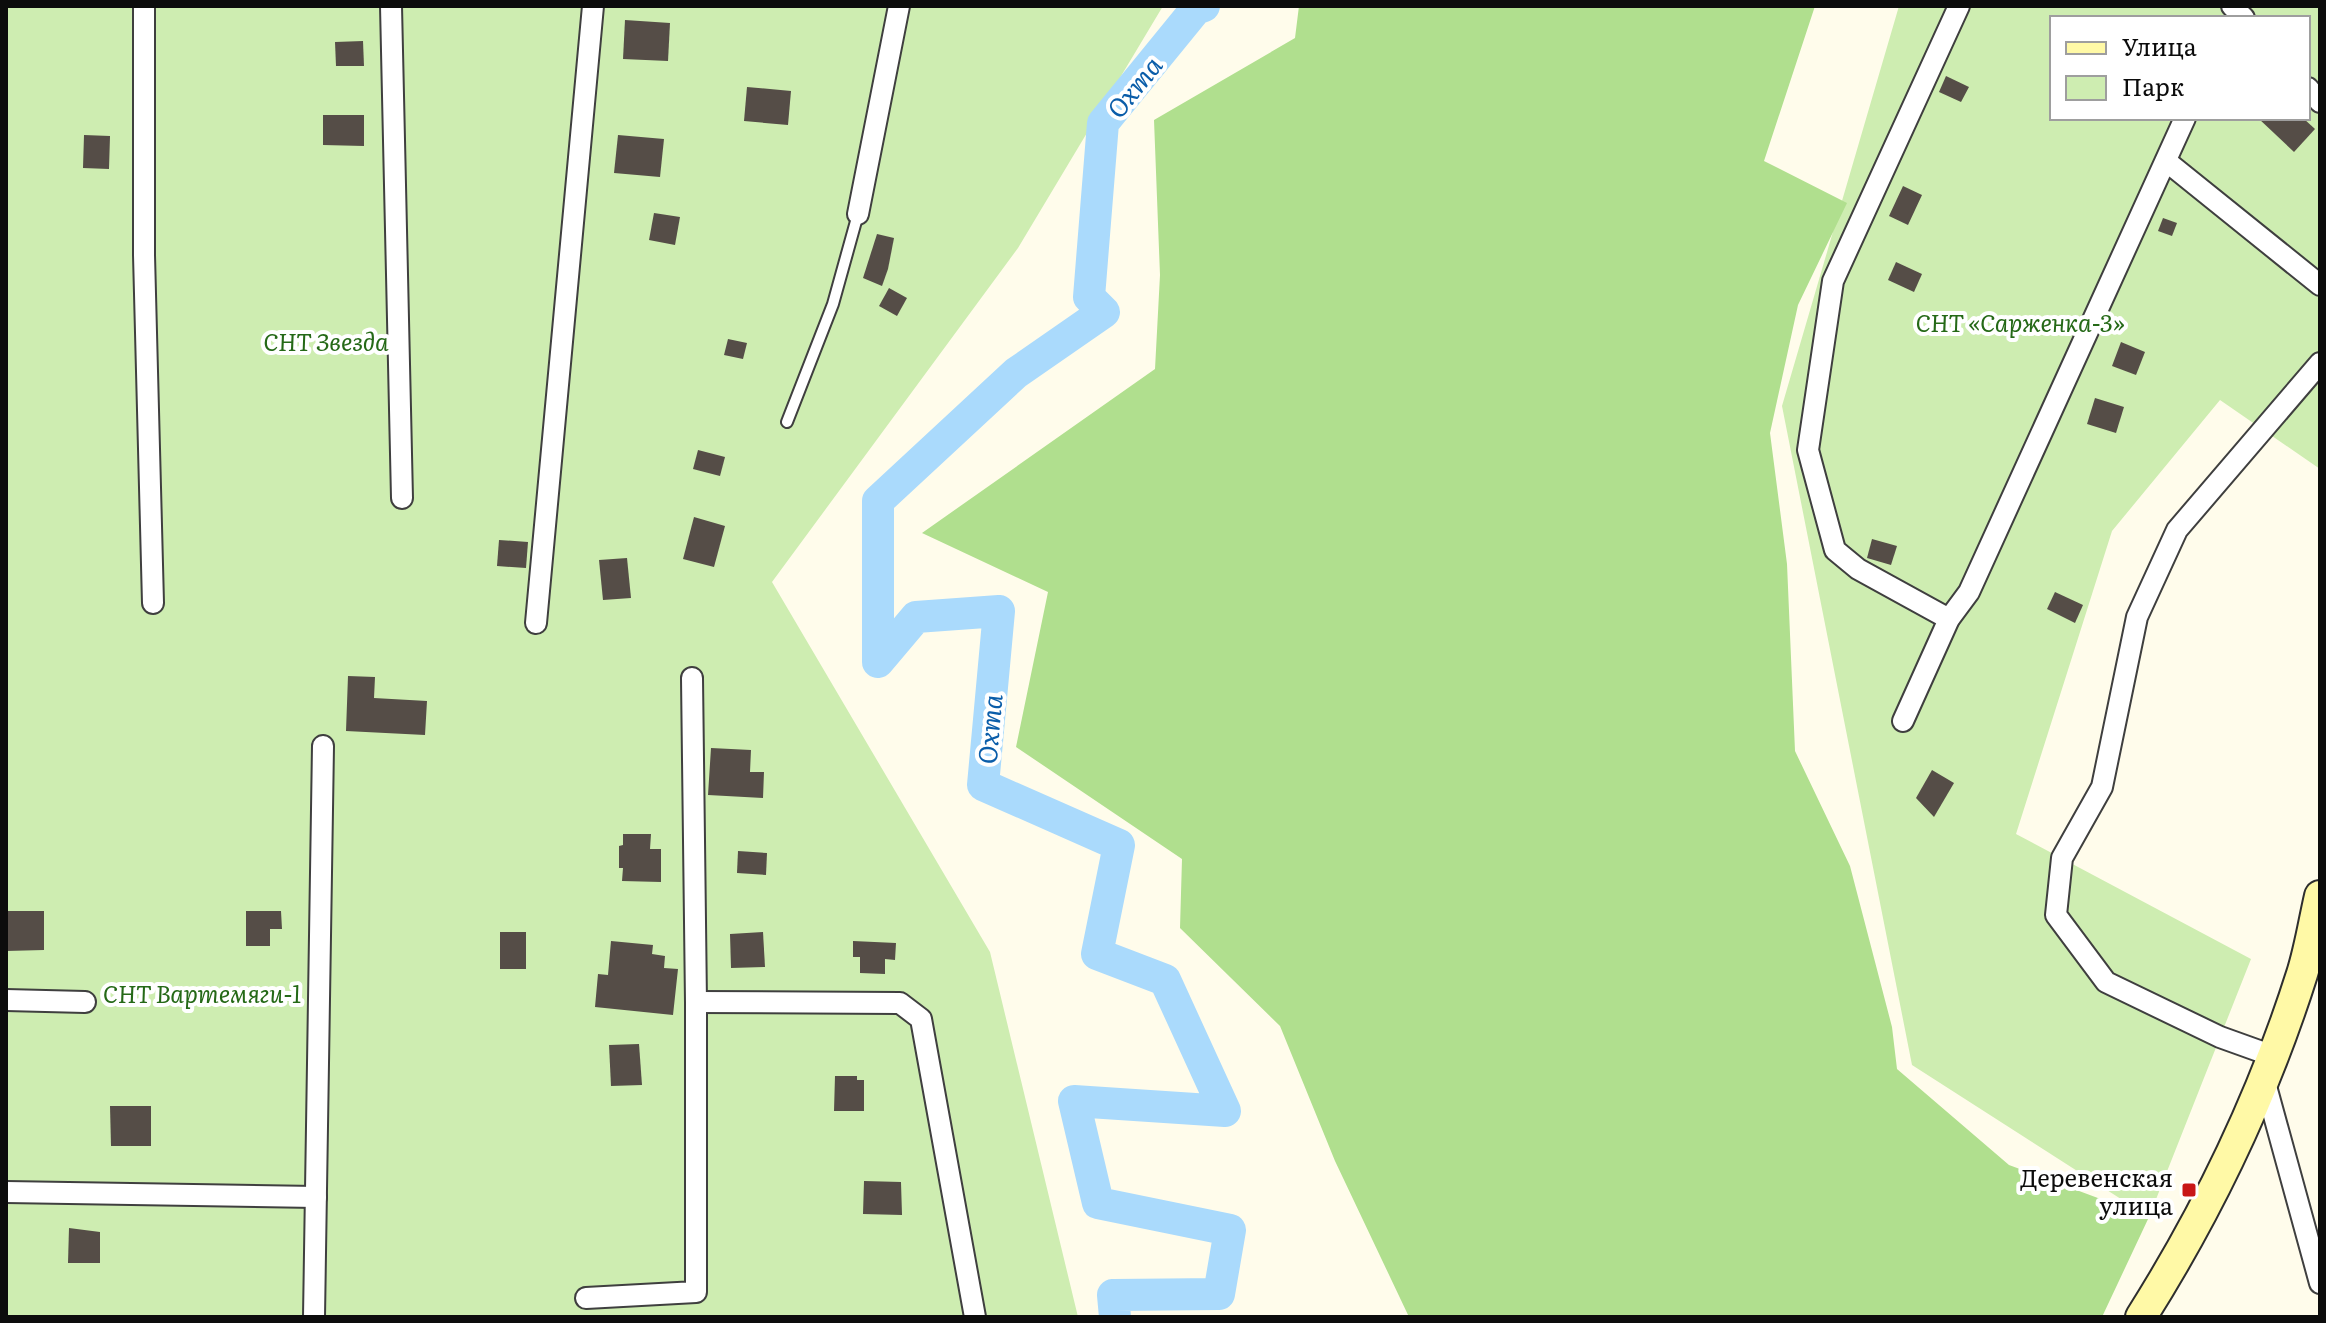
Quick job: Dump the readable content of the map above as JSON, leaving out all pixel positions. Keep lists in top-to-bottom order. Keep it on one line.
{"water":["Охта"],"parks":["СНТ «Сарженка-3»","СНТ Звезда","СНТ Вартемяги-1"],"places":{"transit":["Деревенская улица"]},"legend":["Улица","Парк"]}
